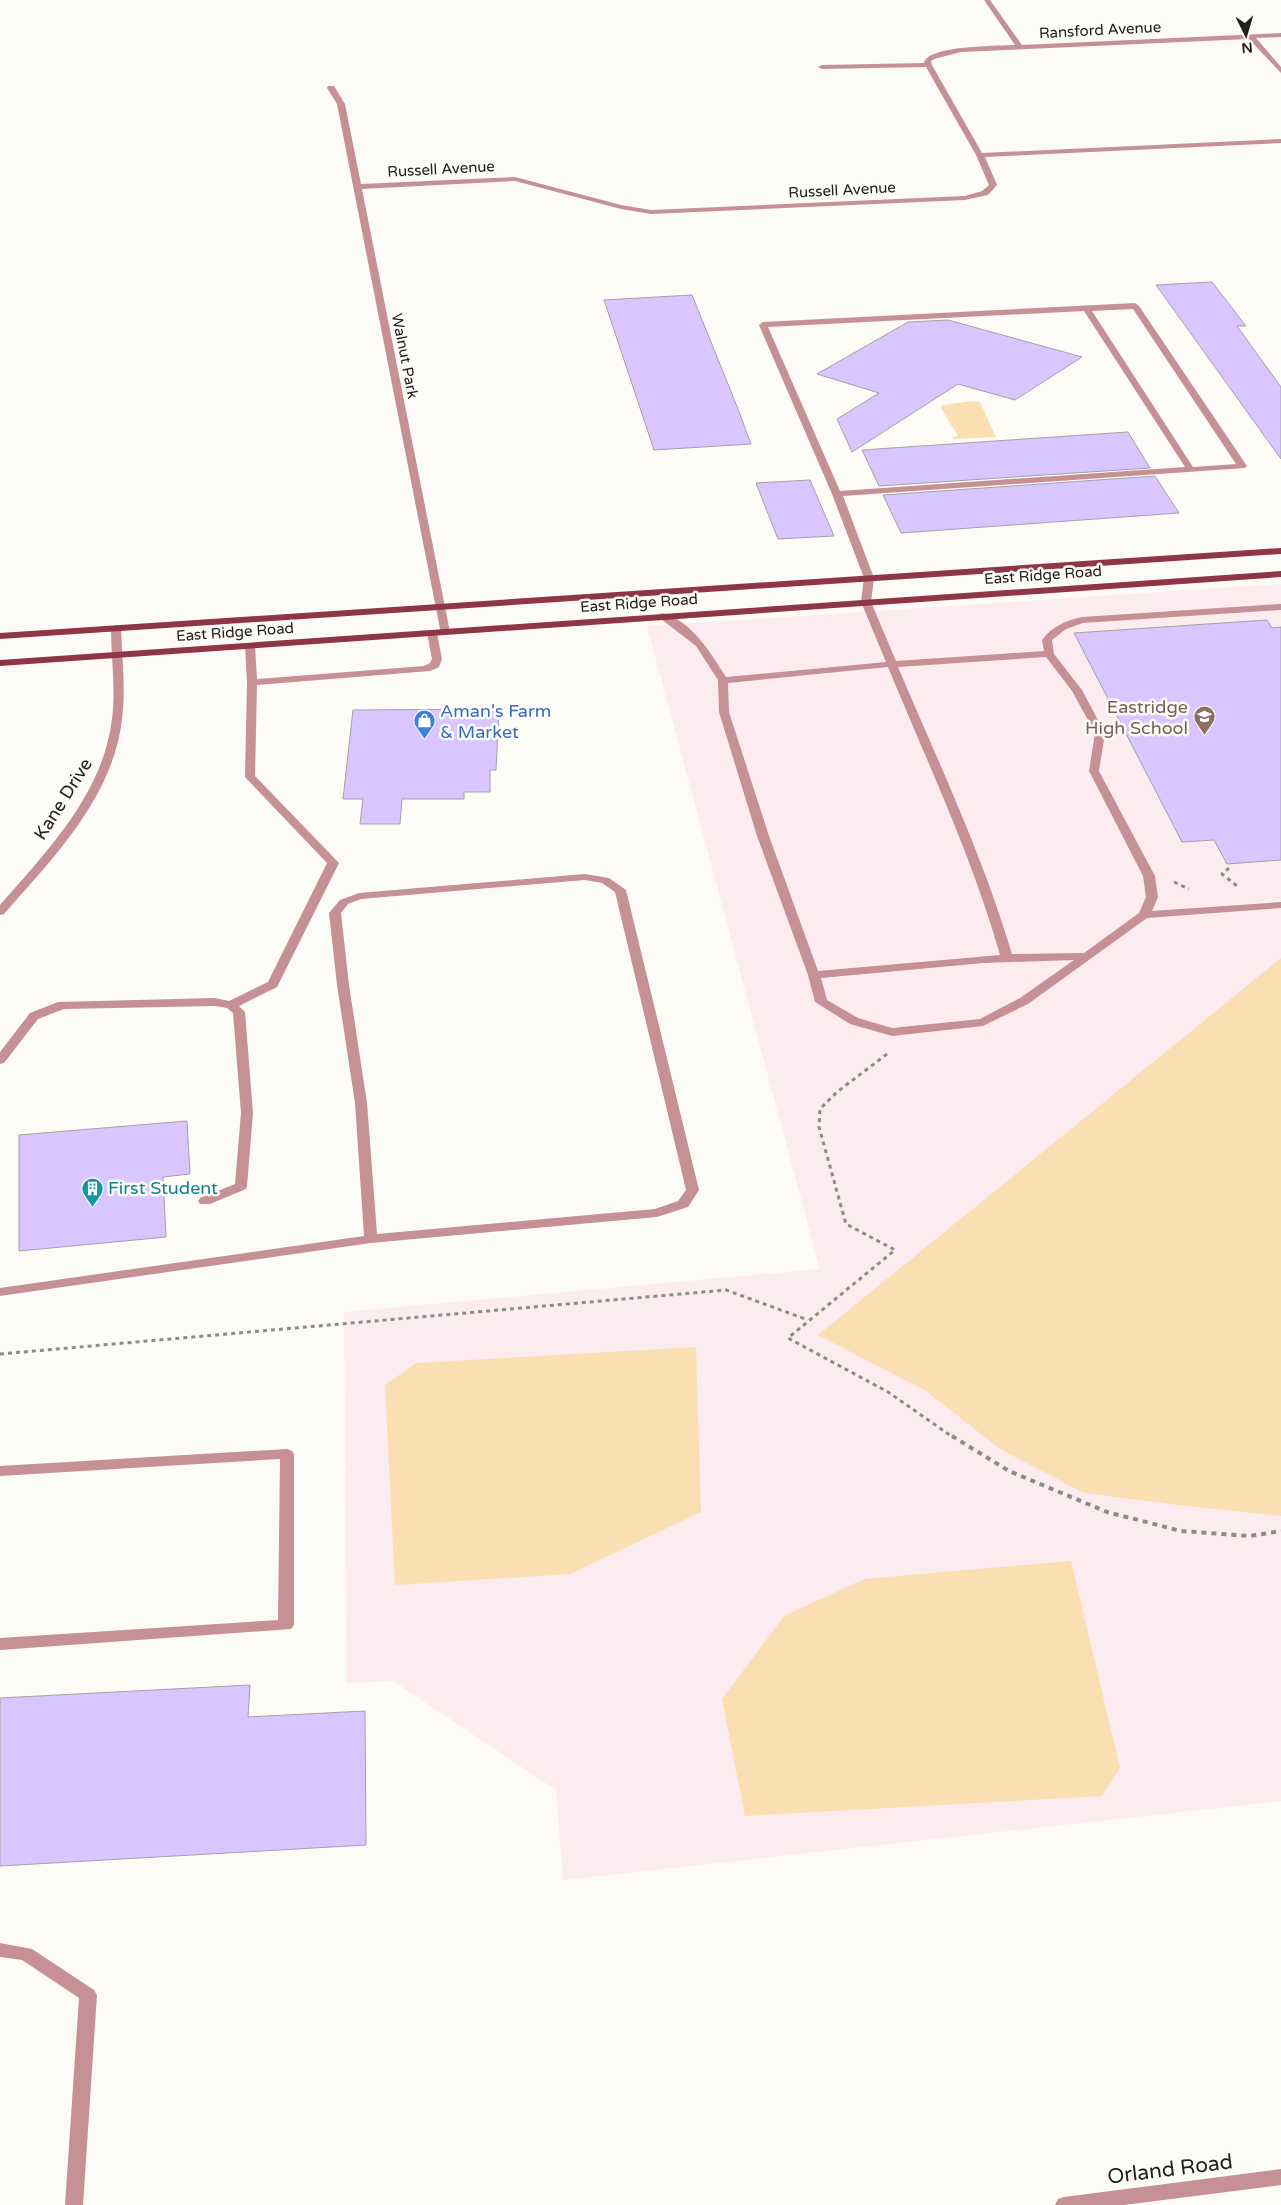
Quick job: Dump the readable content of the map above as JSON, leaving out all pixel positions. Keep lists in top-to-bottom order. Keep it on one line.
{"streets":{"main road":["East Ridge Road"],"street":["Ransford Avenue","Russell Avenue","Walnut Park","Kane Drive","Orland Road"]},"crossings":[["Russell Avenue","Walnut Park"],["Walnut Park","East Ridge Road"],["East Ridge Road","Kane Drive"]],"places":{"school or university":["Eastridge High School"],"shop":["Aman's Farm & Market"],"building":["First Student"]},"north":"bottom"}
